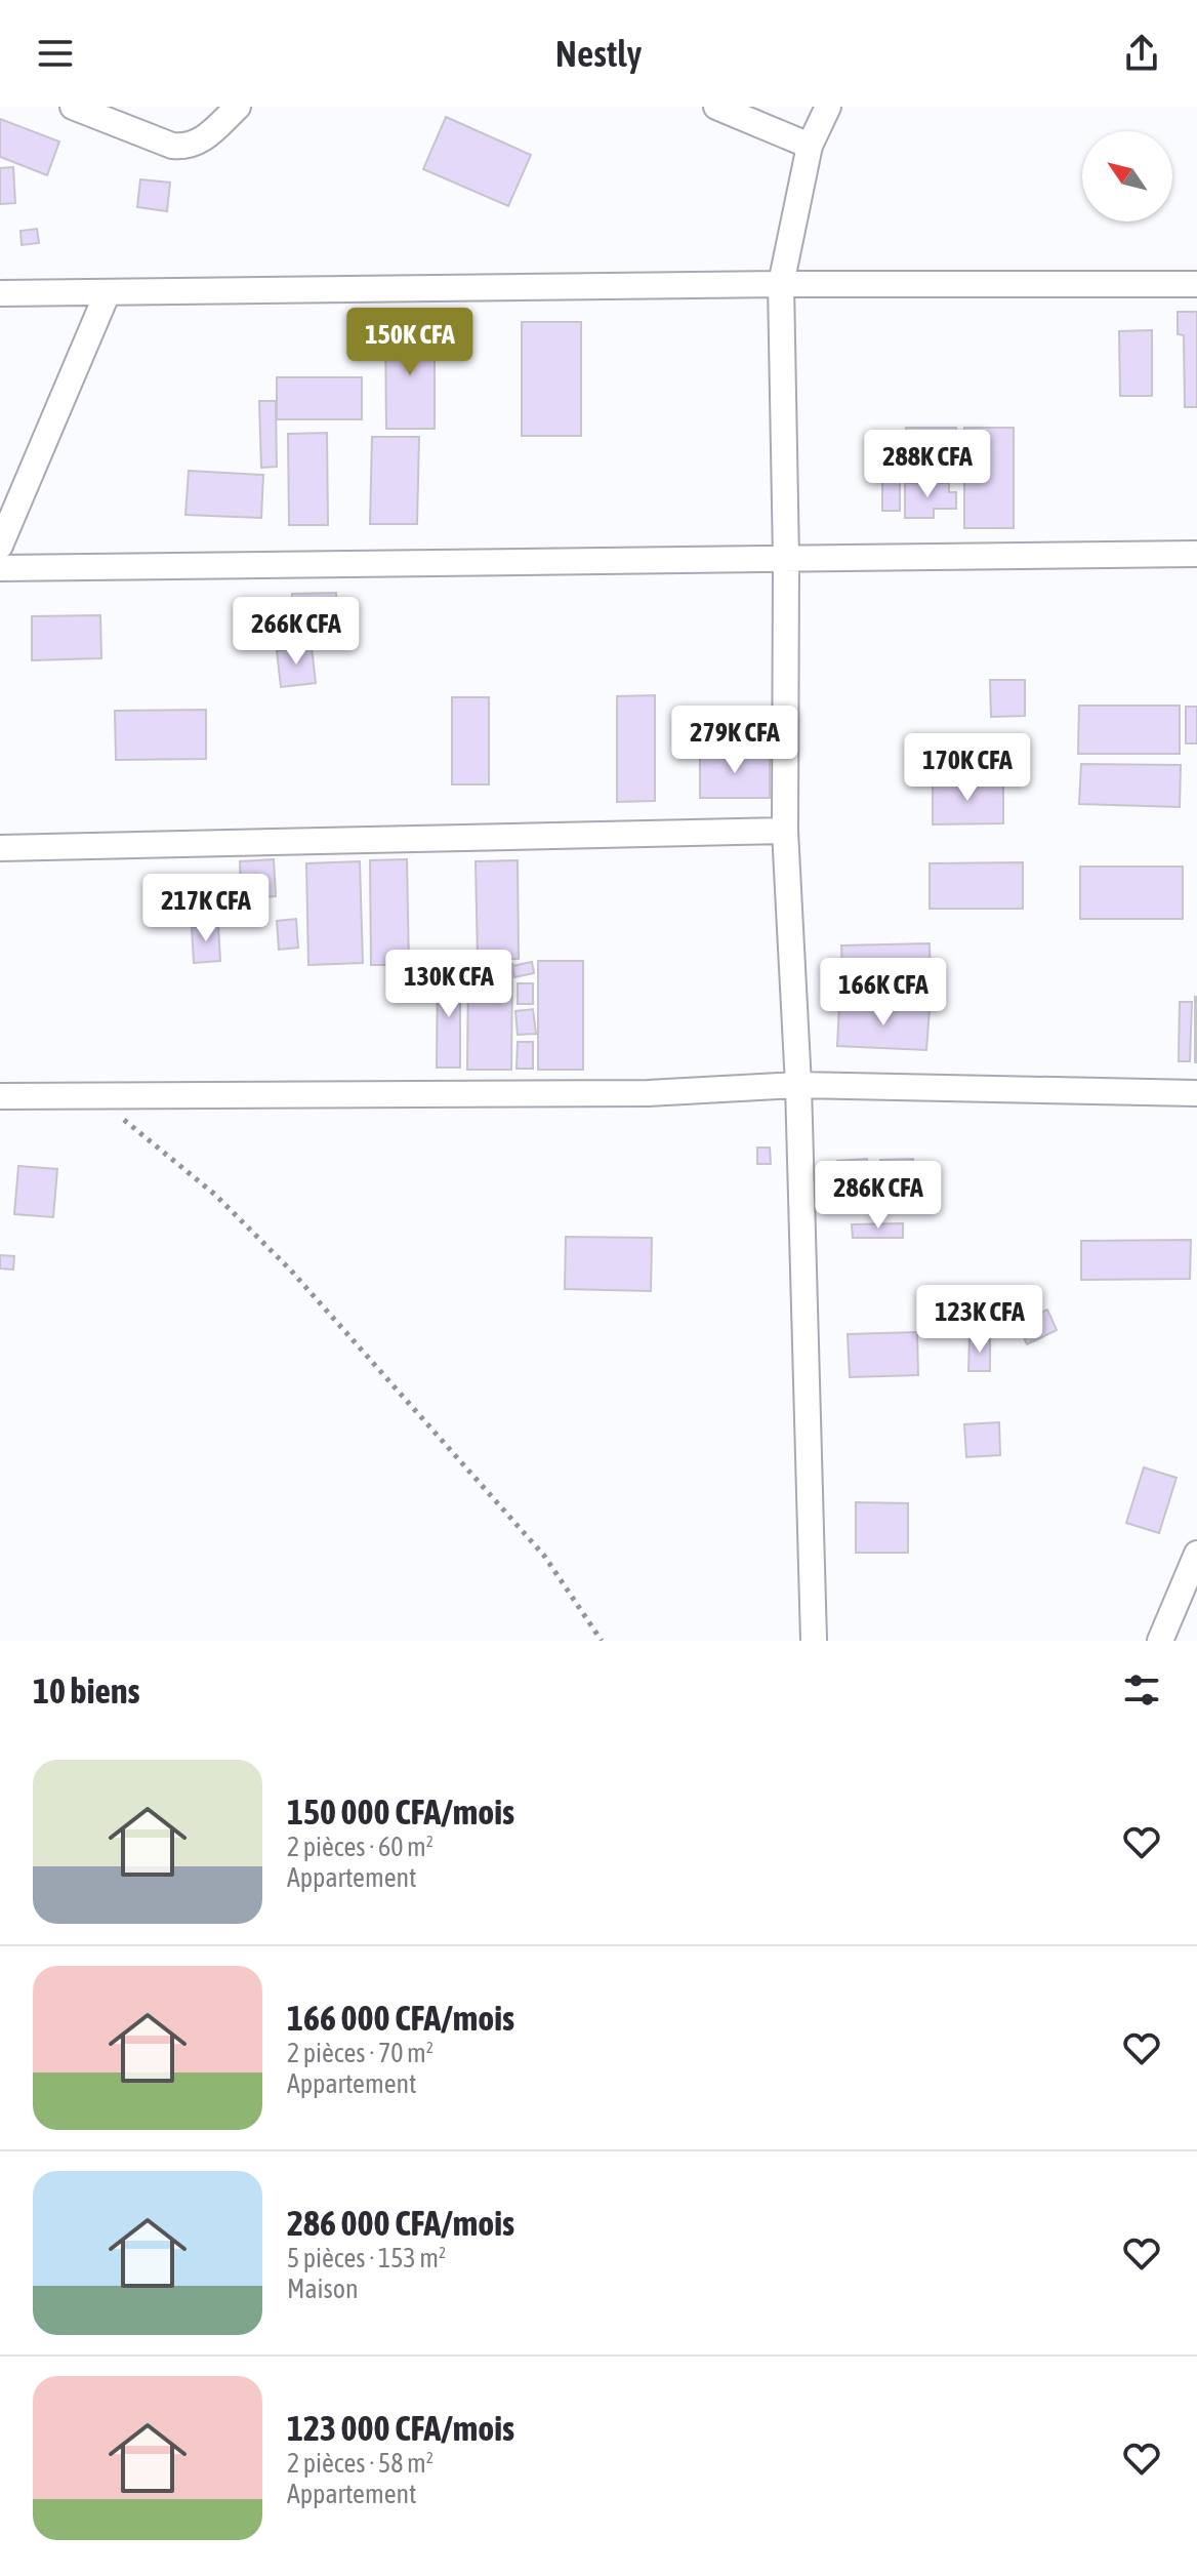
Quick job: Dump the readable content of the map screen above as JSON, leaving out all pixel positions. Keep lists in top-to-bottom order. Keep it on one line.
{"north":"top left","page":{"header":"Nestly","price":["150K CFA","288K CFA","266K CFA","279K CFA","170K CFA","217K CFA","130K CFA","166K CFA","286K CFA","123K CFA"],"heading":"10 biens","list":[{"name":"150 000 CFA/mois","note":"2 pièces · 60 m² · Appartement"},{"name":"166 000 CFA/mois","note":"2 pièces · 70 m² · Appartement"},{"name":"286 000 CFA/mois","note":"5 pièces · 153 m² · Maison"},{"name":"123 000 CFA/mois","note":"2 pièces · 58 m² · Appartement"}]}}
